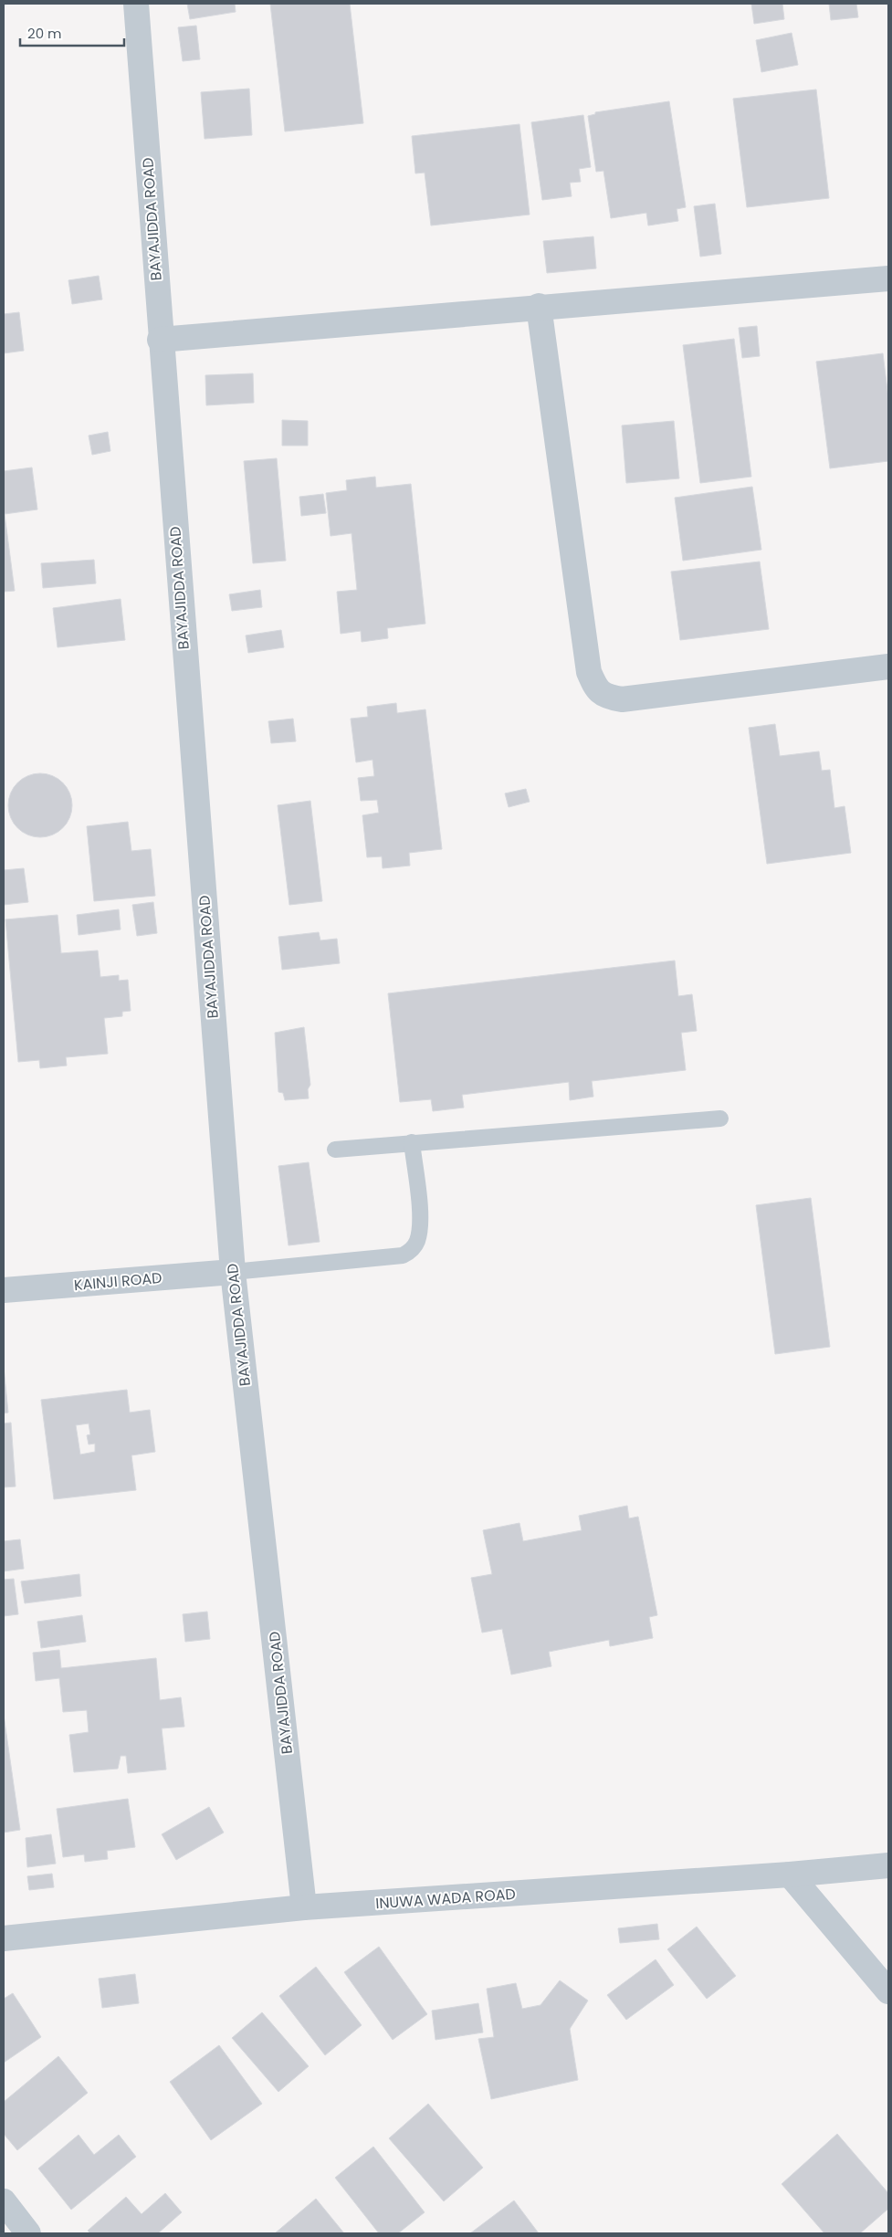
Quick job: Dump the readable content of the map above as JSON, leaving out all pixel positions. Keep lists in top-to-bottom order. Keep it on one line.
{"streets":{"street":["BAYAJIDDA ROAD","KAINJI ROAD","INUWA WADA ROAD"]},"crossings":[["BAYAJIDDA ROAD","KAINJI ROAD"],["BAYAJIDDA ROAD","INUWA WADA ROAD"]],"scale_bar":"20 m"}
